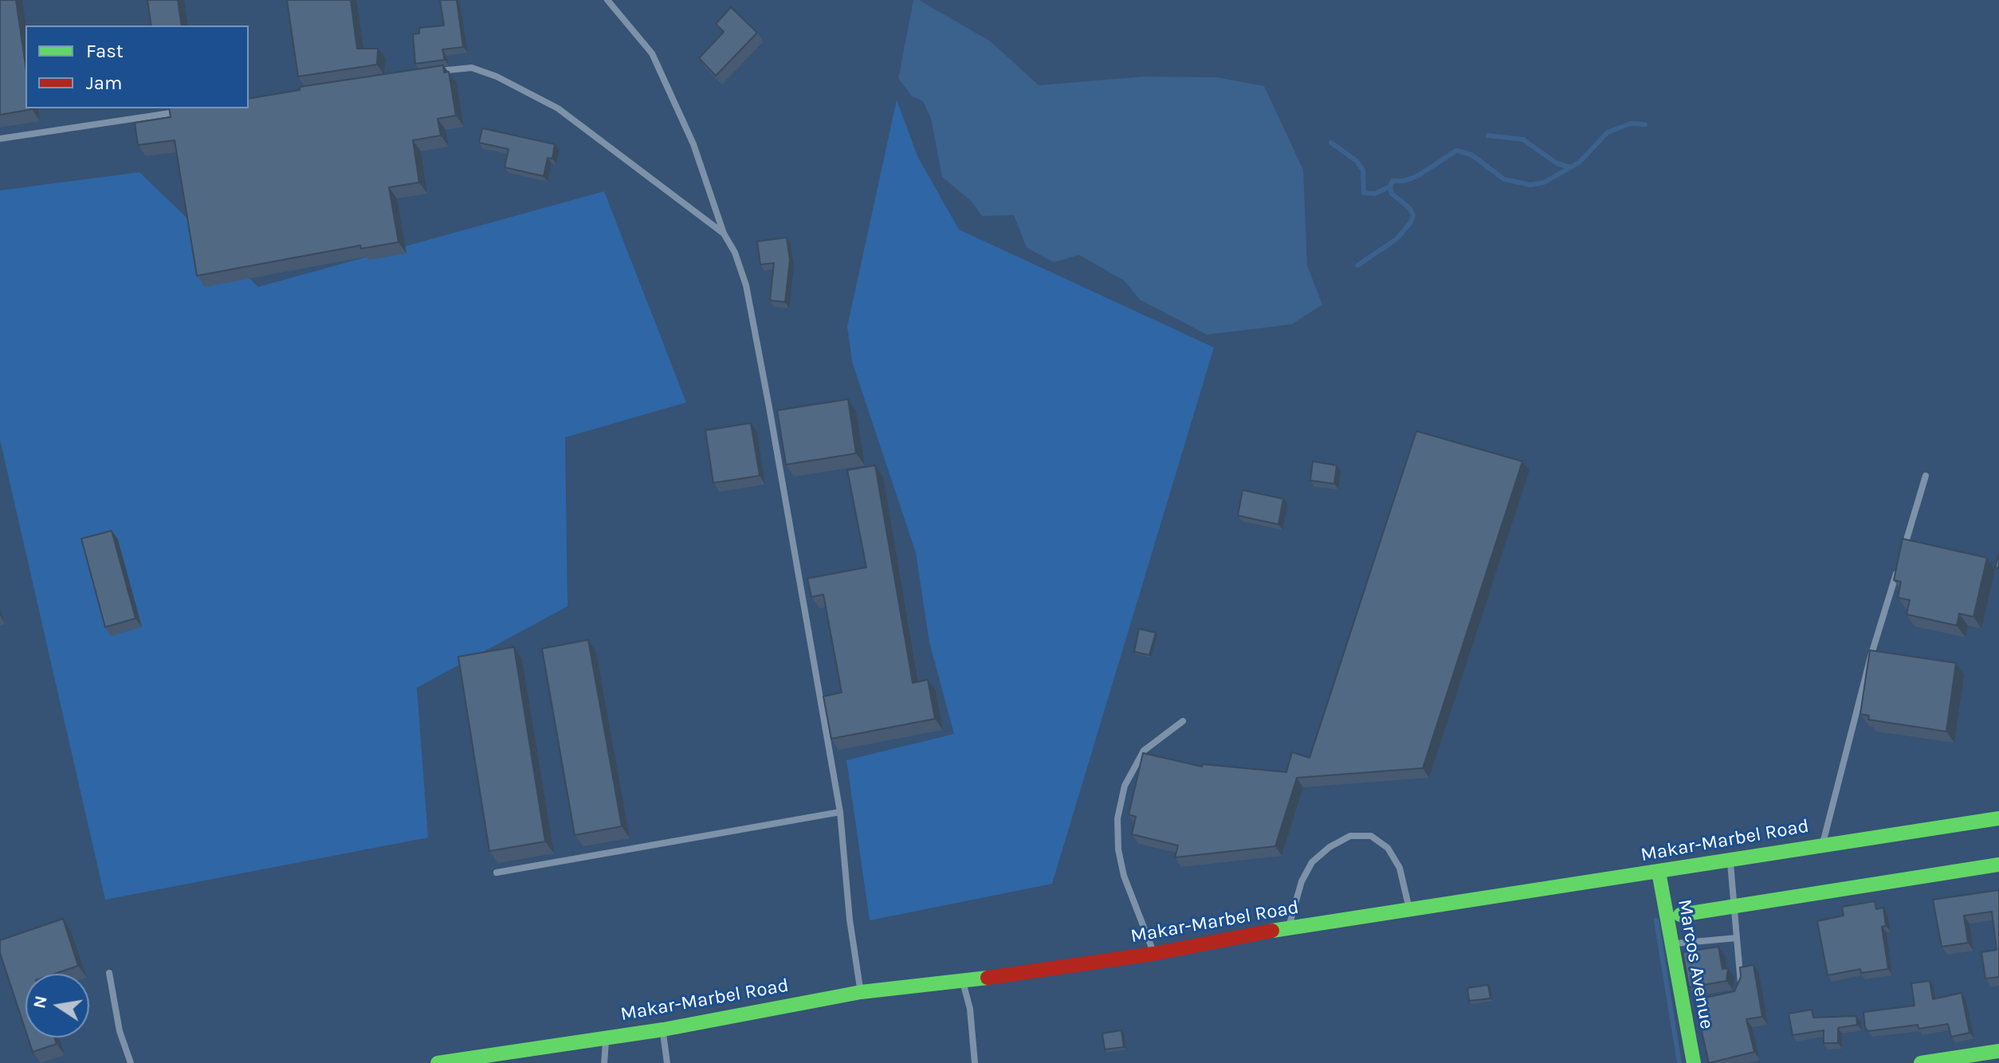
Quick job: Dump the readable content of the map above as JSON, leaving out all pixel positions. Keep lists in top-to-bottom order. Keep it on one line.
{"streets":{"main road":["Makar-Marbel Road","Marcos Avenue"]},"crossings":[["Makar-Marbel Road","Marcos Avenue"]],"legend":["Fast","Jam"],"north":"left"}
